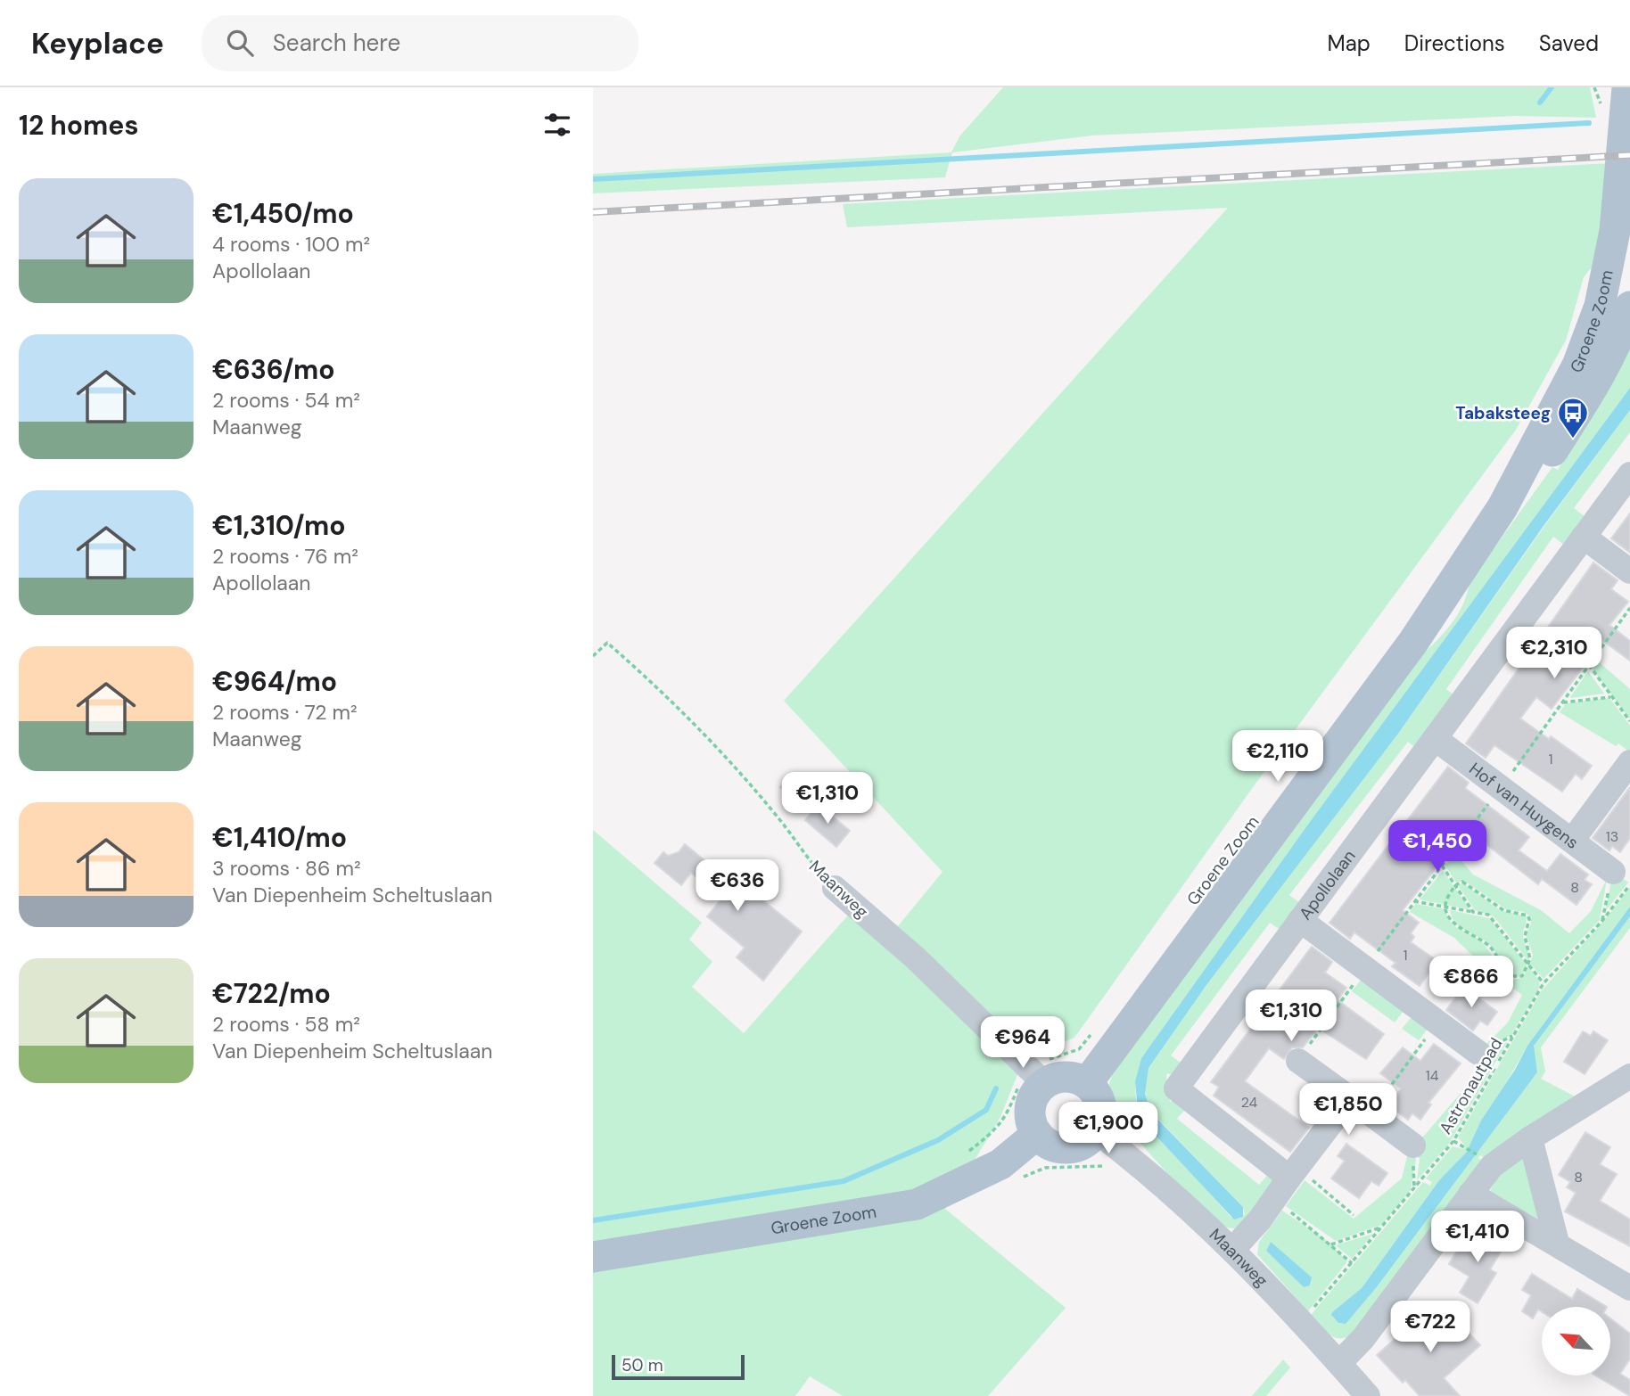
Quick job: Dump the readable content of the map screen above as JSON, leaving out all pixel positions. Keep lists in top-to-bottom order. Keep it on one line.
{"streets":{"main road":["Groene Zoom"],"street":["Hof van Huygens","Apollolaan","Maanweg"],"path":["Astronautpad"]},"crossings":[["Groene Zoom","Maanweg"],["Hof van Huygens","Apollolaan"],["Hof van Huygens","Astronautpad"],["Maanweg","Astronautpad"]],"places":{"bus stop":["Tabaksteeg"]},"house_numbers":["1","13","8","1","14","24","8"],"scale_bar":"50 m","north":"top left","page":{"header":"Keyplace","search":"Search here","nav":["Map","Directions","Saved"],"heading":"12 homes","list":[{"name":"€1,450/mo","note":"4 rooms · 100 m² · Apollolaan"},{"name":"€636/mo","note":"2 rooms · 54 m² · Maanweg"},{"name":"€1,310/mo","note":"2 rooms · 76 m² · Apollolaan"},{"name":"€964/mo","note":"2 rooms · 72 m² · Maanweg"},{"name":"€1,410/mo","note":"3 rooms · 86 m² · Van Diepenheim Scheltuslaan"},{"name":"€722/mo","note":"2 rooms · 58 m² · Van Diepenheim Scheltuslaan"}],"price":["€2,310","€2,110","€1,310","€1,450","€636","€866","€1,310","€964","€1,850","€1,900","€1,410","€722"],"scale":"50 m"}}
